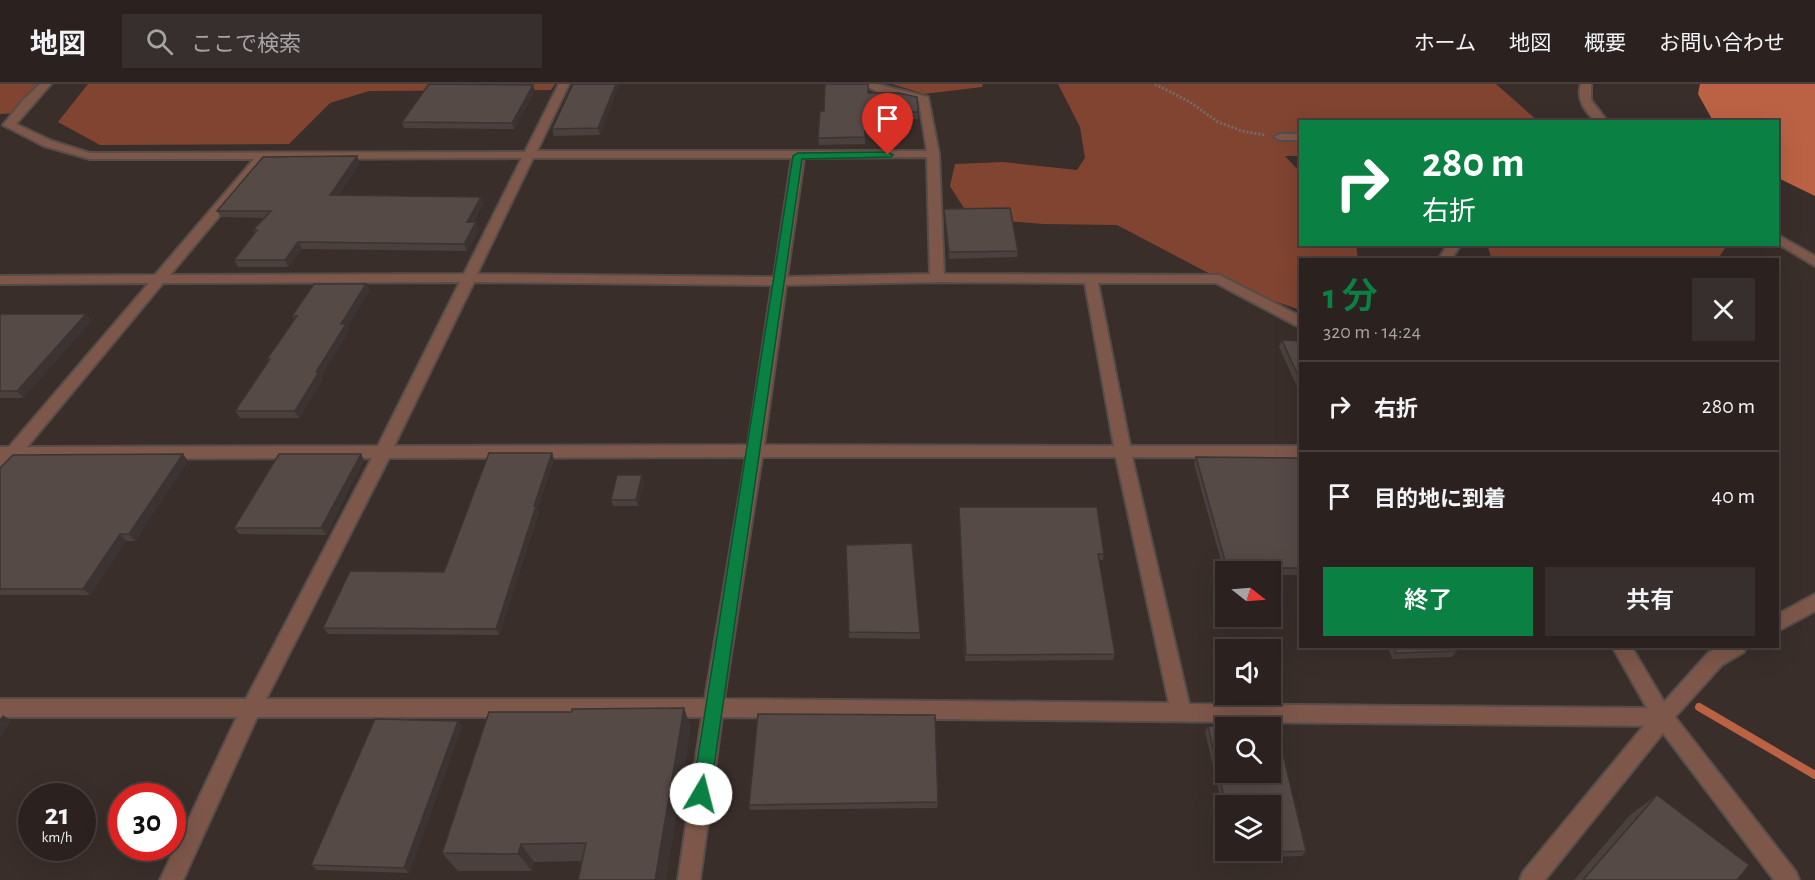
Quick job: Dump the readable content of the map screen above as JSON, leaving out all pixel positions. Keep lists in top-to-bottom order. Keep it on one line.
{"north":"right","page":{"header":"地図","search":"ここで検索","nav":["ホーム","地図","概要","お問い合わせ"],"turn":["280 m","右折"],"heading":["1 分","320 m · 14:24"],"list":[{"name":"右折","value":"280 m"},{"name":"目的地に到着","value":"40 m"}],"buttons":["終了","共有"],"speed":"21 km/h","limit":"30"}}
